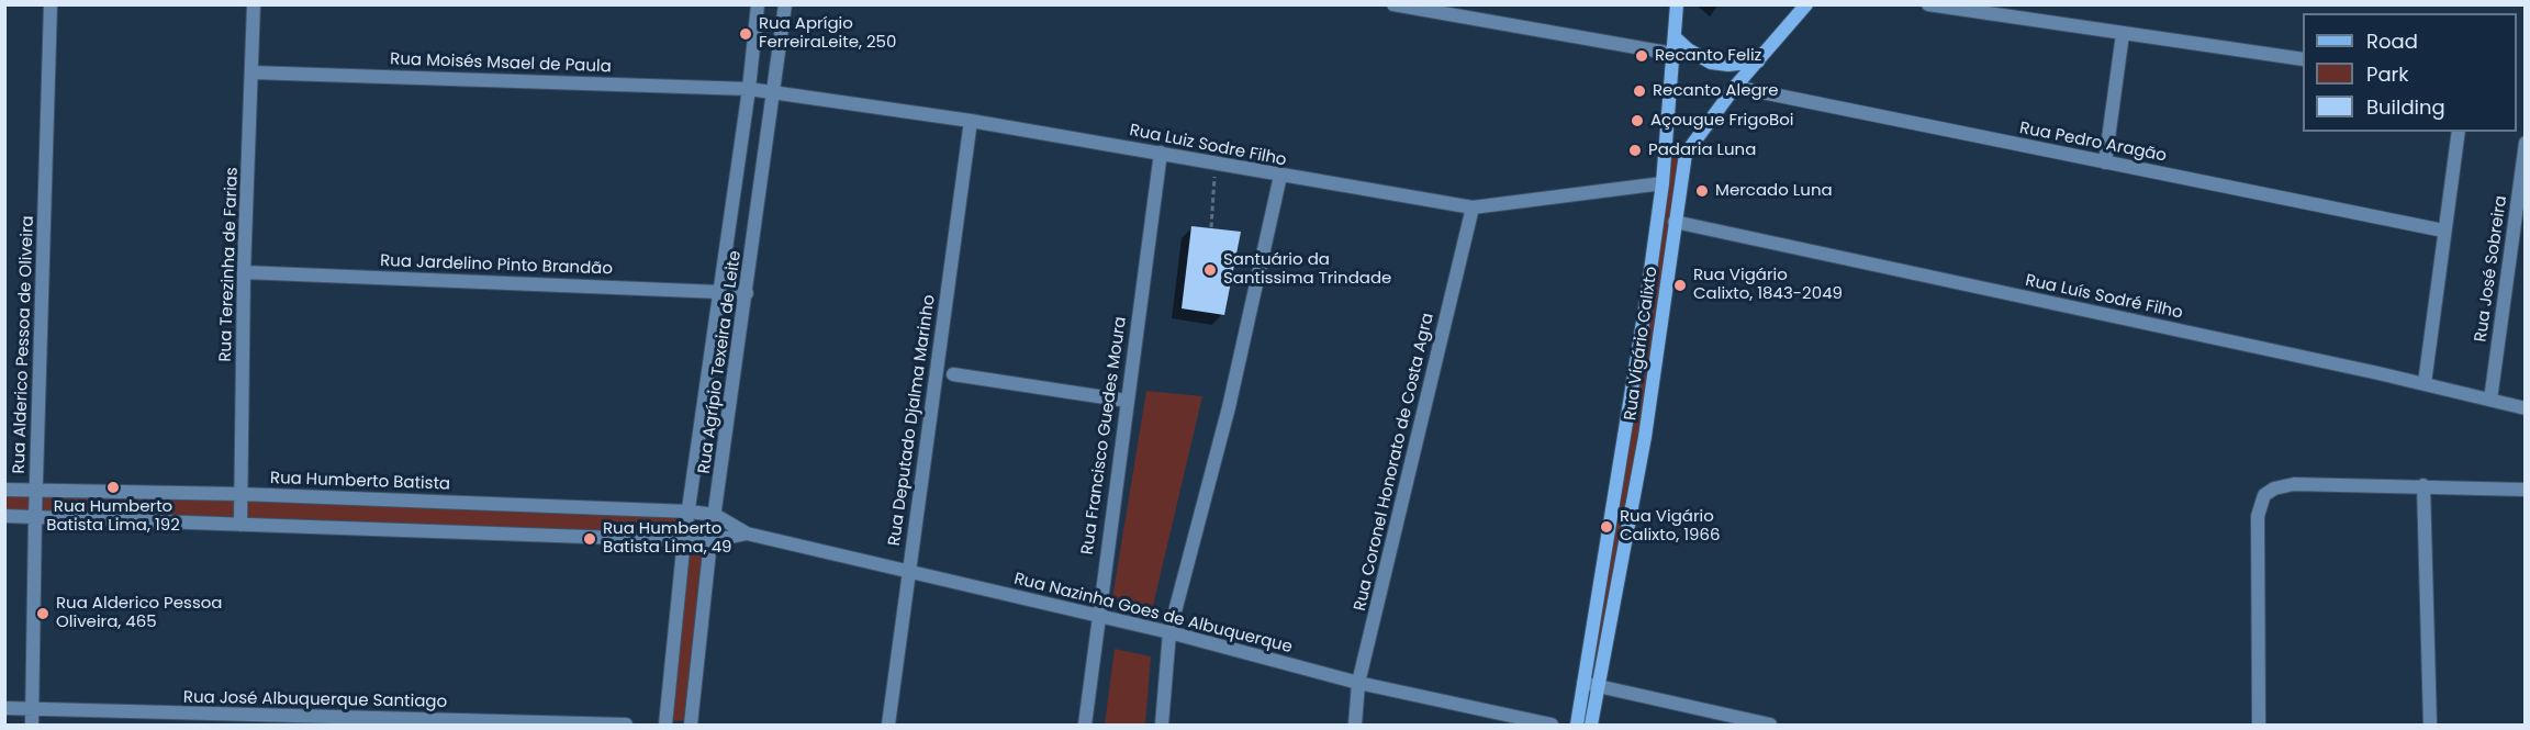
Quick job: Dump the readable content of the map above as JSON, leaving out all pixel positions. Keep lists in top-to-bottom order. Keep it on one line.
{"streets":{"main road":["Rua Vigário Calixto"],"street":["Rua Moisés Msael de Paula","Rua Pedro Aragão","Rua Luiz Sodre Filho","Rua Terezinha de Farias","Rua Jardelino Pinto Brandão","Rua José Sobreira","Rua Luís Sodré Filho","Rua Alderico Pessoa de Oliveira","Rua Agrípio Texeira de Leite","Rua Deputado Djalma Marinho","Rua Francisco Guedes Moura","Rua Coronel Honorato de Costa Agra","Rua Humberto Batista","Rua Nazinha Goes de Albuquerque","Rua José Albuquerque Santiago"]},"crossings":[["Rua Moisés Msael de Paula","Rua Luiz Sodre Filho"],["Rua Moisés Msael de Paula","Rua Terezinha de Farias"],["Rua Moisés Msael de Paula","Rua Agrípio Texeira de Leite"],["Rua Pedro Aragão","Rua Vigário Calixto"],["Rua Luiz Sodre Filho","Rua Vigário Calixto"],["Rua Luiz Sodre Filho","Rua Agrípio Texeira de Leite"],["Rua Luiz Sodre Filho","Rua Deputado Djalma Marinho"],["Rua Luiz Sodre Filho","Rua Francisco Guedes Moura"],["Rua Luiz Sodre Filho","Rua Coronel Honorato de Costa Agra"],["Rua Terezinha de Farias","Rua Jardelino Pinto Brandão"],["Rua Terezinha de Farias","Rua Humberto Batista"],["Rua Jardelino Pinto Brandão","Rua Agrípio Texeira de Leite"],["Rua José Sobreira","Rua Luís Sodré Filho"],["Rua Luís Sodré Filho","Rua Vigário Calixto"],["Rua Alderico Pessoa de Oliveira","Rua Humberto Batista"],["Rua Alderico Pessoa de Oliveira","Rua José Albuquerque Santiago"],["Rua Agrípio Texeira de Leite","Rua Humberto Batista"],["Rua Agrípio Texeira de Leite","Rua Nazinha Goes de Albuquerque"],["Rua Deputado Djalma Marinho","Rua Nazinha Goes de Albuquerque"],["Rua Francisco Guedes Moura","Rua Nazinha Goes de Albuquerque"],["Rua Coronel Honorato de Costa Agra","Rua Nazinha Goes de Albuquerque"],["Rua Humberto Batista","Rua Nazinha Goes de Albuquerque"]],"places":["Rua Aprígio FerreiraLeite, 250","Recanto Feliz","Recanto Alegre","Açougue FrigoBoi","Padaria Luna","Mercado Luna","Santuário da Santissima Trindade","Rua Vigário Calixto, 1843-2049","Rua Humberto Batista Lima, 192","Rua Vigário Calixto, 1966","Rua Humberto Batista Lima, 49","Rua Alderico Pessoa Oliveira, 465"],"legend":["Road","Park","Building"]}
